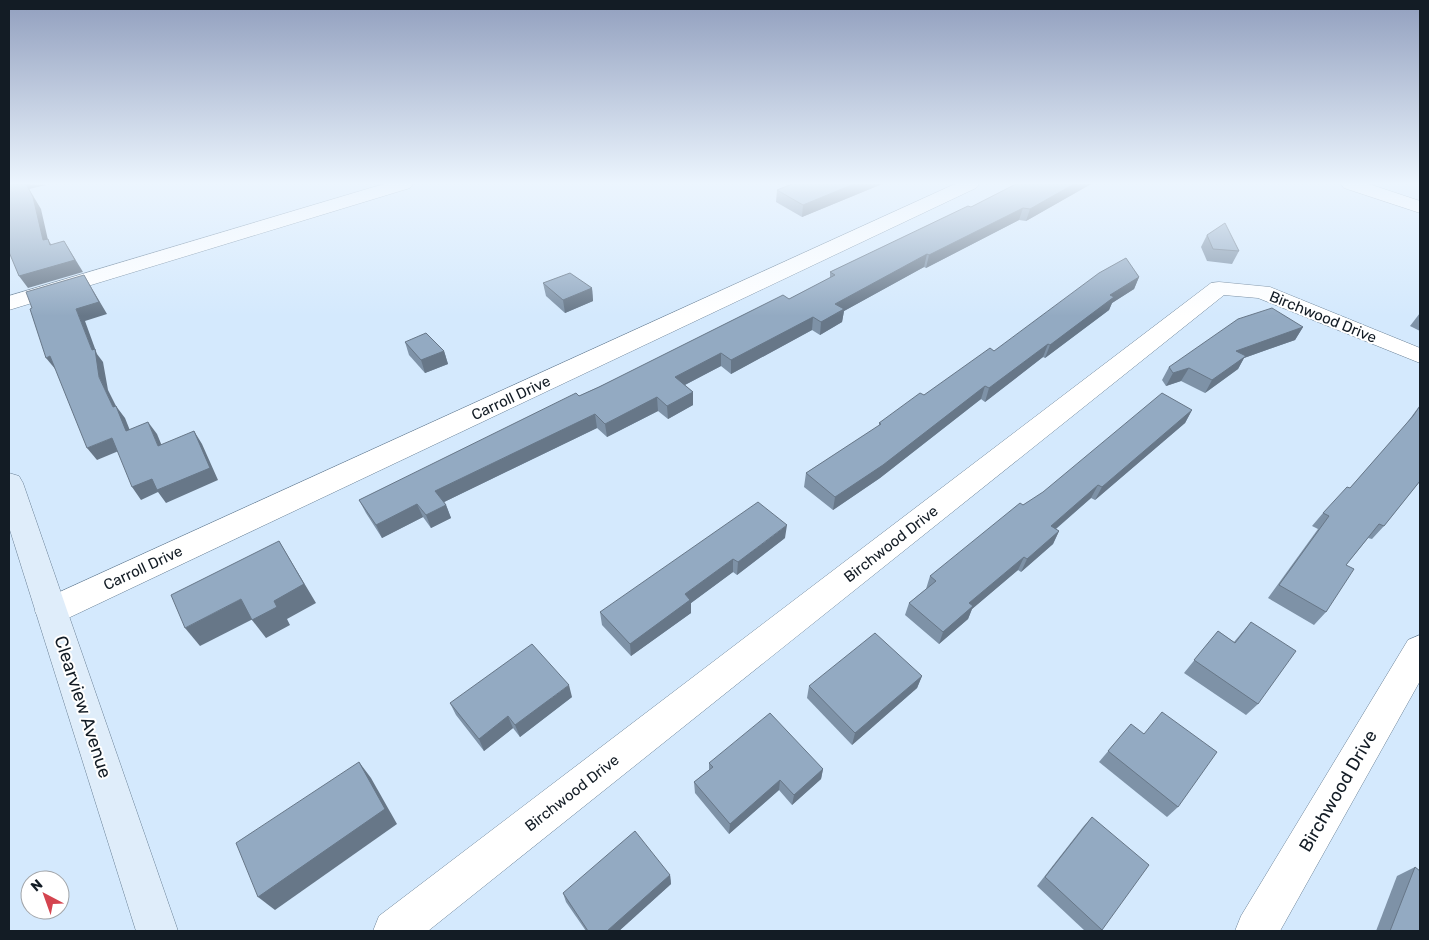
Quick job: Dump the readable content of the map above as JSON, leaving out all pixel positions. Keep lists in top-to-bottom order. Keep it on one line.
{"streets":{"street":["Birchwood Drive","Carroll Drive","Clearview Avenue"]},"crossings":[["Carroll Drive","Clearview Avenue"]],"north":"top left"}
